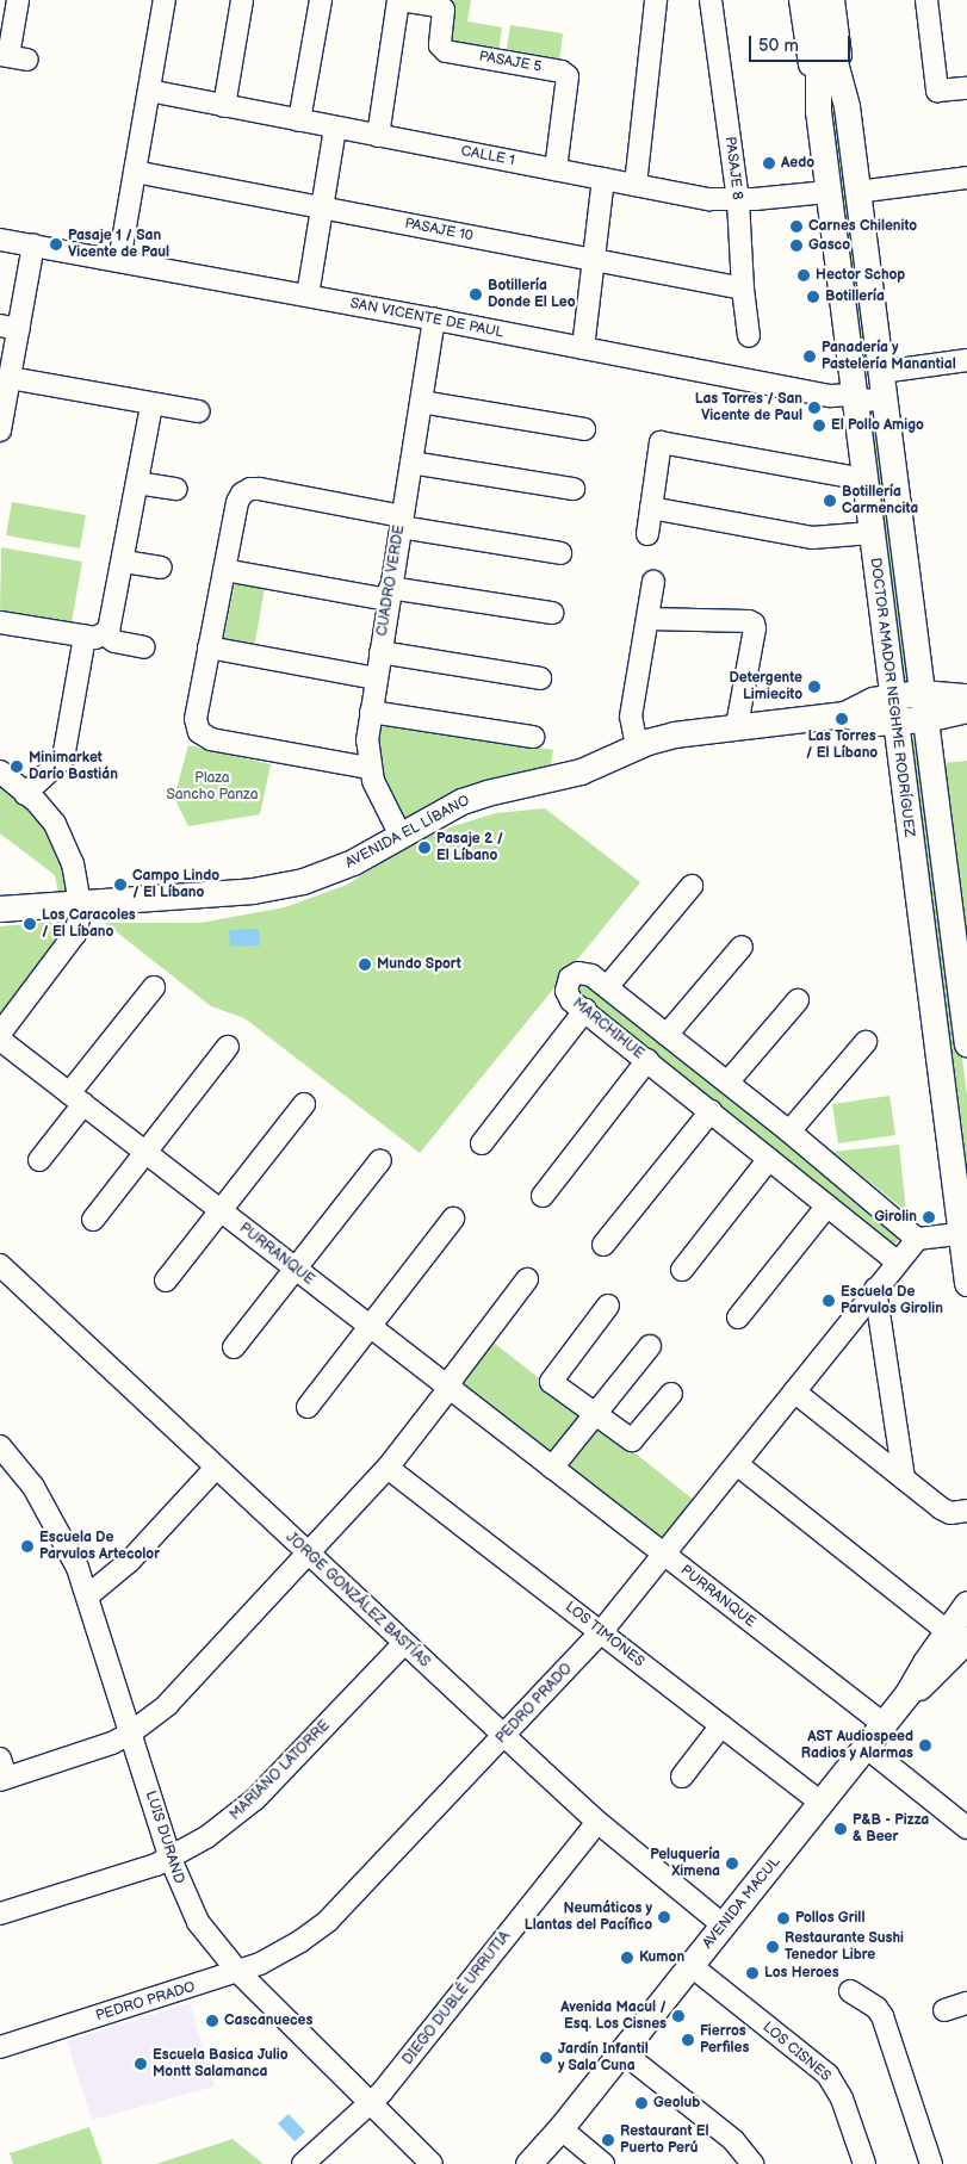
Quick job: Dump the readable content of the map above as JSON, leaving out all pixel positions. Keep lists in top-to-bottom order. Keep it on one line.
{"streets":{"main road":["DOCTOR AMADOR NEGHME RODRÍGUEZ","AVENIDA EL LÍBANO","AVENIDA MACUL"],"street":["PASAJE 5","CALLE 1","PASAJE 8","PASAJE 10","SAN VICENTE DE PAUL","CUADRO VERDE","MARCHIHUE","PURRANQUE","JORGE GONZÁLEZ BASTÍAS","LOS TIMONES","PEDRO PRADO","MARIANO LATORRE","LUIS DURAND","DIEGO DUBLÉ URRUTIA","LOS CISNES"]},"crossings":[["PASAJE 5","CALLE 1"],["CALLE 1","PASAJE 8"],["CALLE 1","DOCTOR AMADOR NEGHME RODRÍGUEZ"],["PASAJE 8","PASAJE 10"],["SAN VICENTE DE PAUL","CUADRO VERDE"],["SAN VICENTE DE PAUL","DOCTOR AMADOR NEGHME RODRÍGUEZ"],["CUADRO VERDE","AVENIDA EL LÍBANO"],["DOCTOR AMADOR NEGHME RODRÍGUEZ","AVENIDA EL LÍBANO"],["MARCHIHUE","PEDRO PRADO"],["PURRANQUE","PEDRO PRADO"],["PURRANQUE","AVENIDA MACUL"],["JORGE GONZÁLEZ BASTÍAS","PEDRO PRADO"],["JORGE GONZÁLEZ BASTÍAS","MARIANO LATORRE"],["JORGE GONZÁLEZ BASTÍAS","AVENIDA MACUL"],["JORGE GONZÁLEZ BASTÍAS","DIEGO DUBLÉ URRUTIA"],["LOS TIMONES","PEDRO PRADO"],["LOS TIMONES","AVENIDA MACUL"],["PEDRO PRADO","LUIS DURAND"],["MARIANO LATORRE","LUIS DURAND"],["LUIS DURAND","DIEGO DUBLÉ URRUTIA"],["AVENIDA MACUL","LOS CISNES"]],"parks":["Plaza Sancho Panza"],"places":["Aedo","Carnes Chilenito","Pasaje 1 / San Vicente de Paul","Gasco","Hector Schop","Botillería Donde El Leo","Botillería","Panadería y Pastelería Manantial","Las Torres / San Vicente de Paul","El Pollo Amigo","Botillería Carmencita","Detergente Limiecito","Las Torres / El Líbano","Minimarket Darío Bastián","Pasaje 2 / El Líbano","Campo Lindo / El Líbano","Los Caracoles / El Líbano","Mundo Sport","Girolin","Escuela De Parvulos Girolin","Escuela De Parvulos Artecolor","AST Audiospeed Radios y Alarmas","P&B - Pizza & Beer","Peluquería Ximena","Neumáticos y Llantas del Pacífico","Pollos Grill","Restaurante Sushi Tenedor Libre","Kumon","Los Heroes","Avenida Macul / Esq. Los Cisnes","Cascanueces","Fierros Perfiles","Jardín Infantil y Sala Cuna","Escuela Basica Julio Montt Salamanca","Geolub","Restaurant El Puerto Perú"],"scale_bar":"50 m"}
